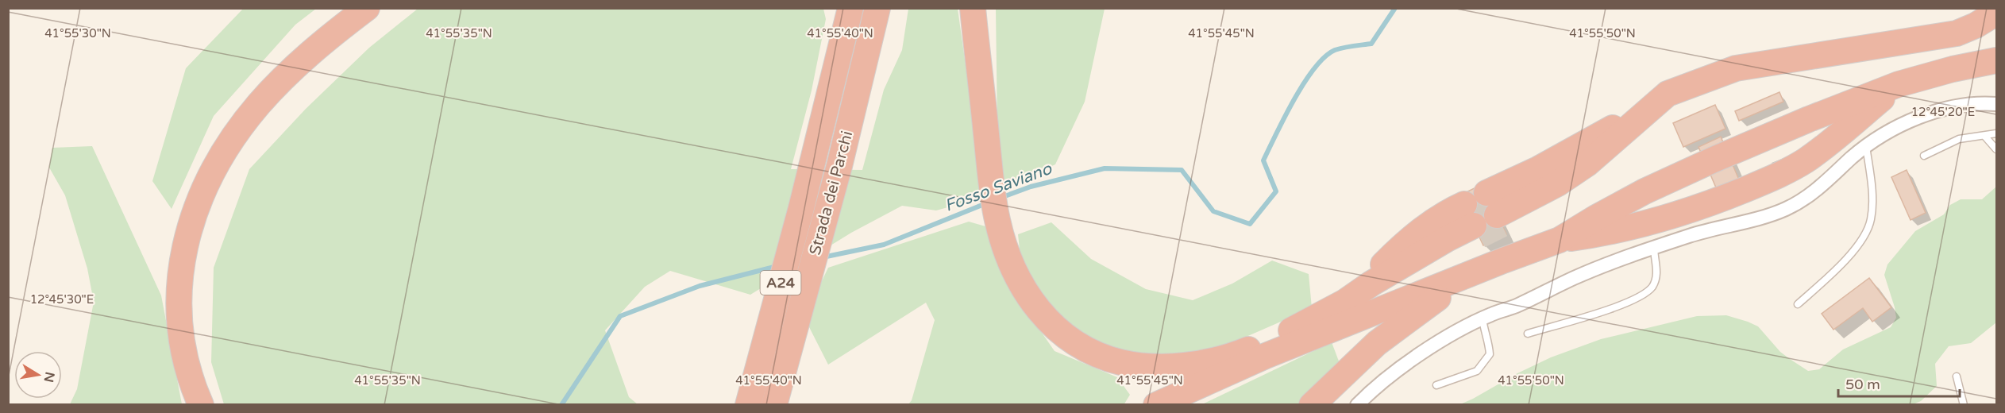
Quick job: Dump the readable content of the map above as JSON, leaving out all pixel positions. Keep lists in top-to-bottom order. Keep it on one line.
{"streets":{"highway":["Strada dei Parchi","A24"]},"water":["Fosso Saviano"],"scale_bar":"50 m","north":"right","coordinates":["41°55'30\"N","41°55'35\"N","41°55'40\"N","41°55'45\"N","41°55'50\"N","12°45'20\"E","12°45'30\"E"]}
